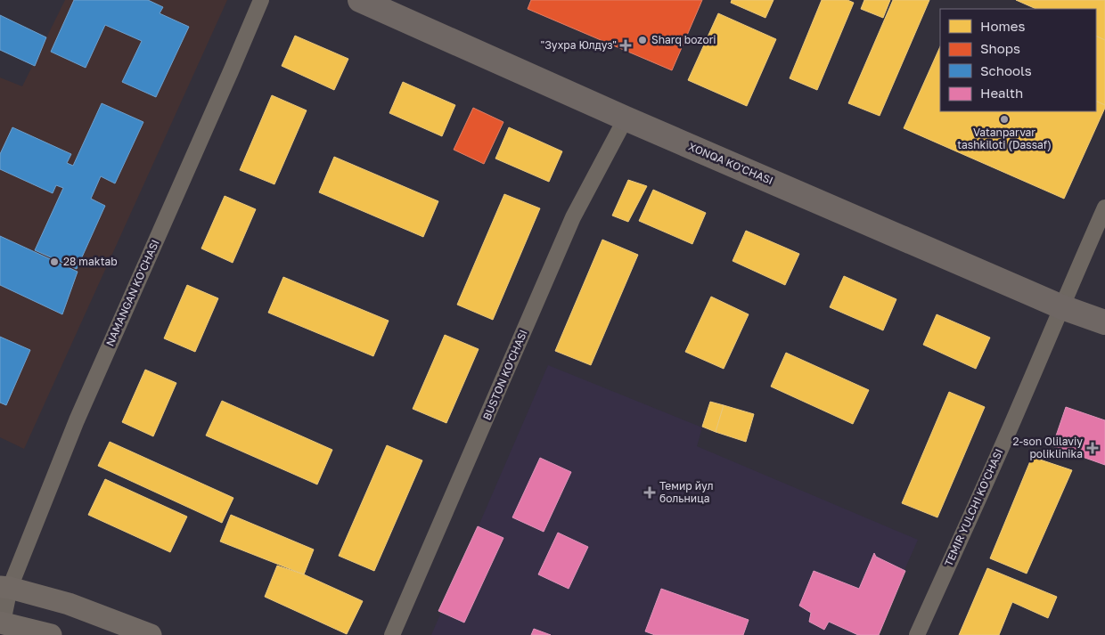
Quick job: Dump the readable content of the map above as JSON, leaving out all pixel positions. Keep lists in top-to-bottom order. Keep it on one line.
{"streets":{"main road":["XONQA KO'CHASI"],"street":["NAMANGAN KO'CHASI","BUSTON KO'CHASI","TEMIR YULCHI KO'CHASI"]},"crossings":[["XONQA KO'CHASI","BUSTON KO'CHASI"],["XONQA KO'CHASI","TEMIR YULCHI KO'CHASI"]],"places":{"other":["Sharq bozori","Vatanparvar tashkiloti (Dassaf)","28 maktab"],"health":["\"Зухра Юлдуз\"","2-son Olilaviy poliklinika","Темир йул больница"]},"legend":["Homes","Shops","Schools","Health"]}
